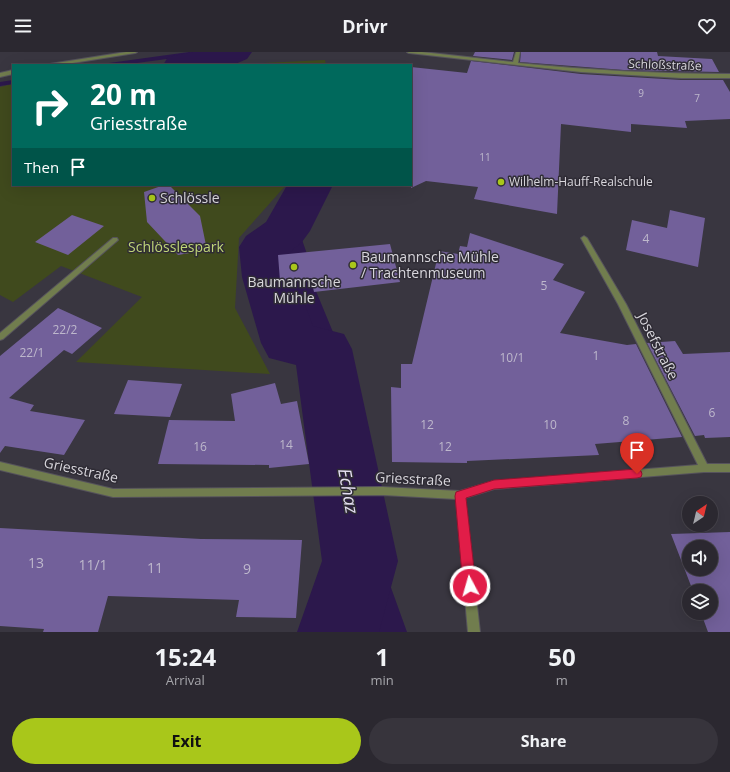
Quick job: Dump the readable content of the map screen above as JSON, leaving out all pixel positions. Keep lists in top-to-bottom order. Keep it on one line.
{"streets":{"street":["Schloßstraße","Josefstraße","Griesstraße"]},"crossings":[["Josefstraße","Griesstraße"]],"water":["Echaz"],"parks":["Schlösslespark"],"places":["Wilhelm-Hauff-Realschule","Schlössle","Baumannsche Mühle / Trachtenmuseum","Baumannsche Mühle"],"house_numbers":["9","7","11","4","5","22/2","22/1","1","10/1","6","8","12","10","14","16","12","13","11/1","11","9"],"north":"top right","page":{"header":"Drivr","turn":["20 m","Griesstraße"],"then":"Then","eta":["15:24","Arrival","1","min","50","m"],"buttons":["Exit","Share"]}}
